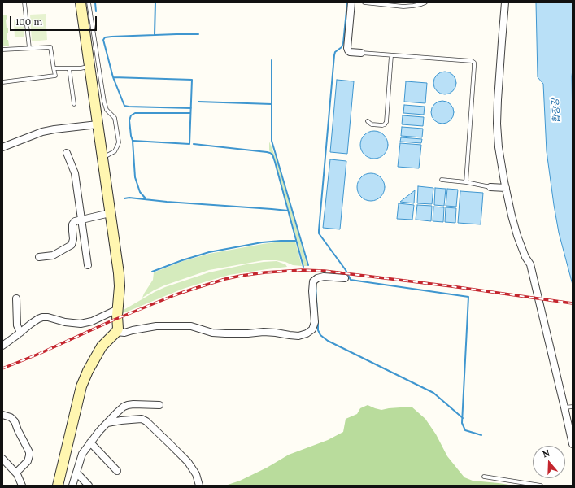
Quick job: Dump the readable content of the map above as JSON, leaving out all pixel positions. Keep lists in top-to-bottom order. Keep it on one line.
{"water":["합장강"],"scale_bar":"100 m","north":"top"}
